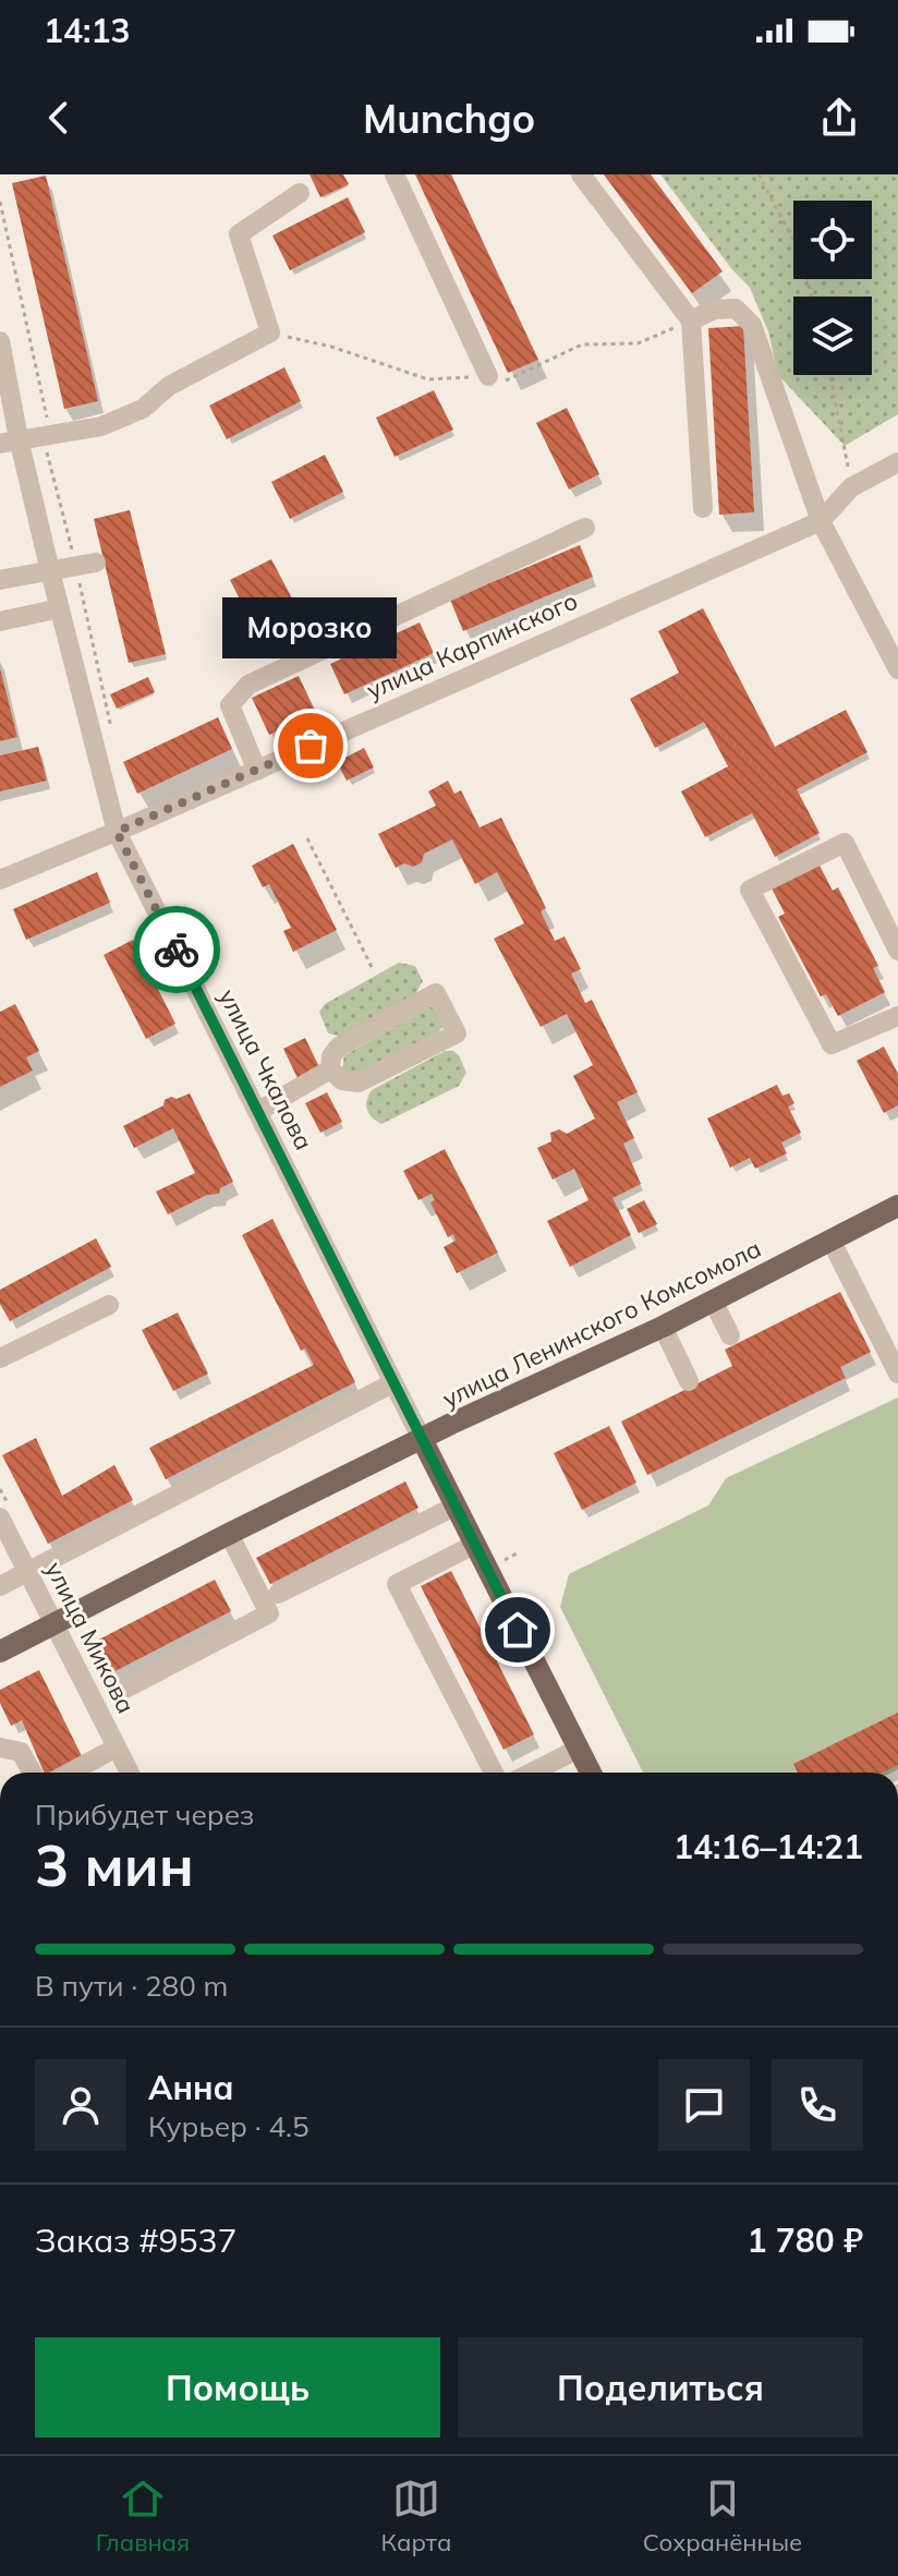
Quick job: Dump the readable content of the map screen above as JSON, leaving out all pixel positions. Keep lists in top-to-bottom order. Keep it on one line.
{"streets":{"main road":["улица Чкалова","улица Ленинского Комсомола"],"street":["улица Карпинского","улица Микова"]},"crossings":[["улица Карпинского","улица Чкалова"],["улица Чкалова","улица Ленинского Комсомола"],["улица Ленинского Комсомола","улица Микова"]],"places":["Морозко"],"page":{"status":"14:13","header":"Munchgo","bubble":"Морозко","heading":["3 мин","Прибудет через","14:16–14:21"],"panel":["Анна","Курьер · 4.5","Заказ #9537","1 780 ₽"],"bar":"В пути · 280 m","buttons":["Помощь","Поделиться"],"tabs":["Главная","Карта","Сохранённые"]}}
